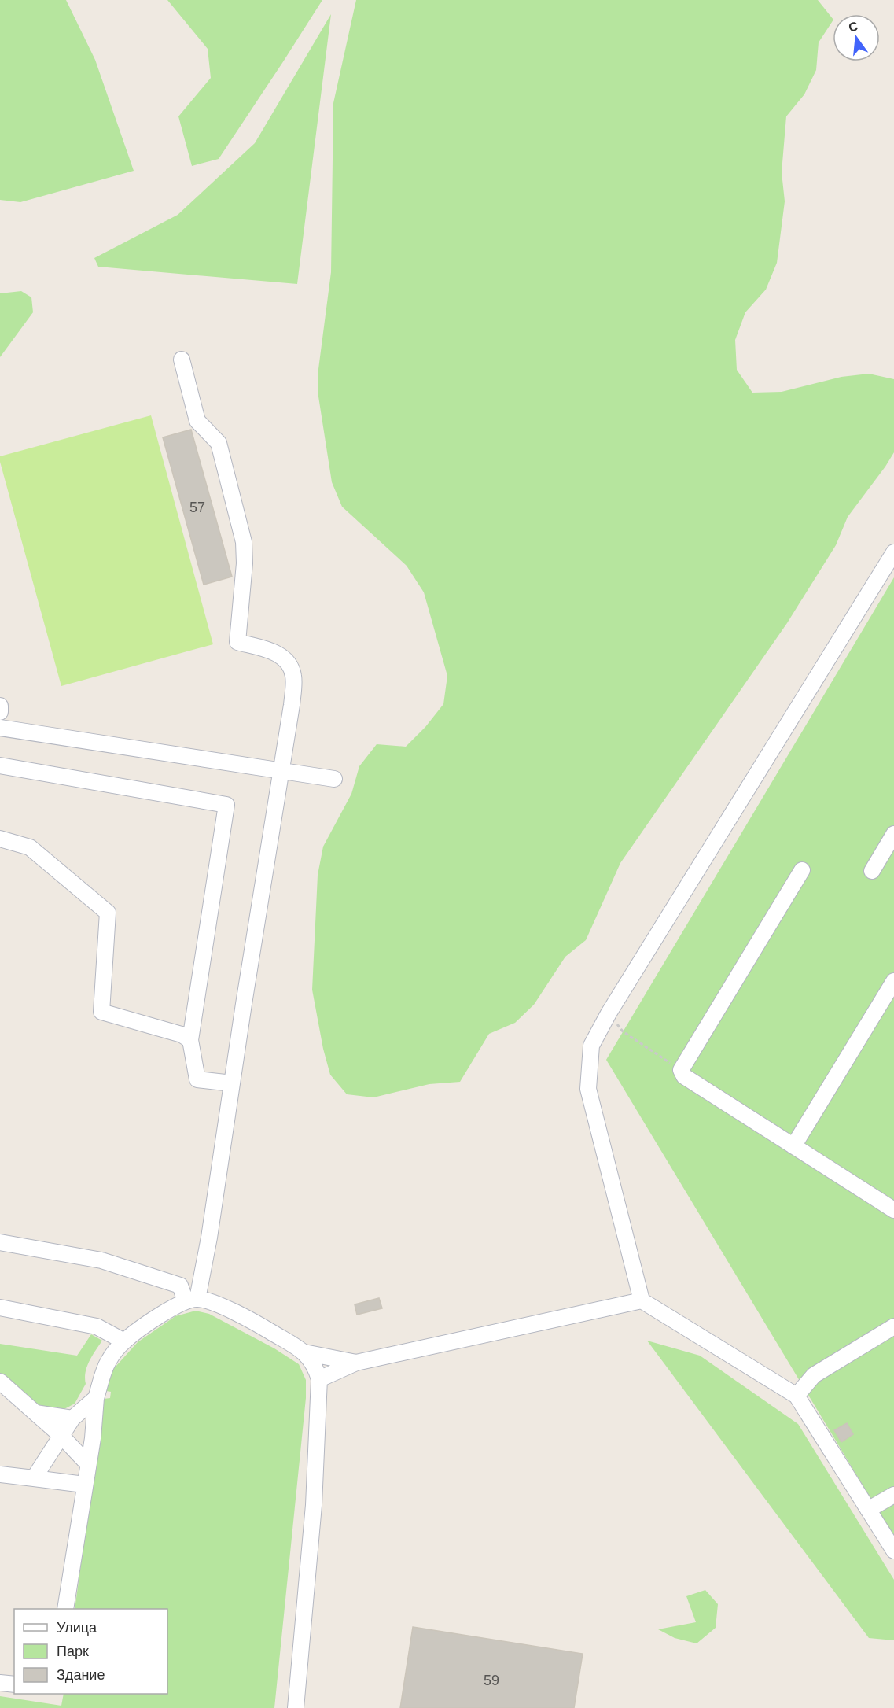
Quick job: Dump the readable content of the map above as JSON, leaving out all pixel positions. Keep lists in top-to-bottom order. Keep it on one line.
{"house_numbers":["57","59"],"legend":["Улица","Парк","Здание"],"north":"top"}
